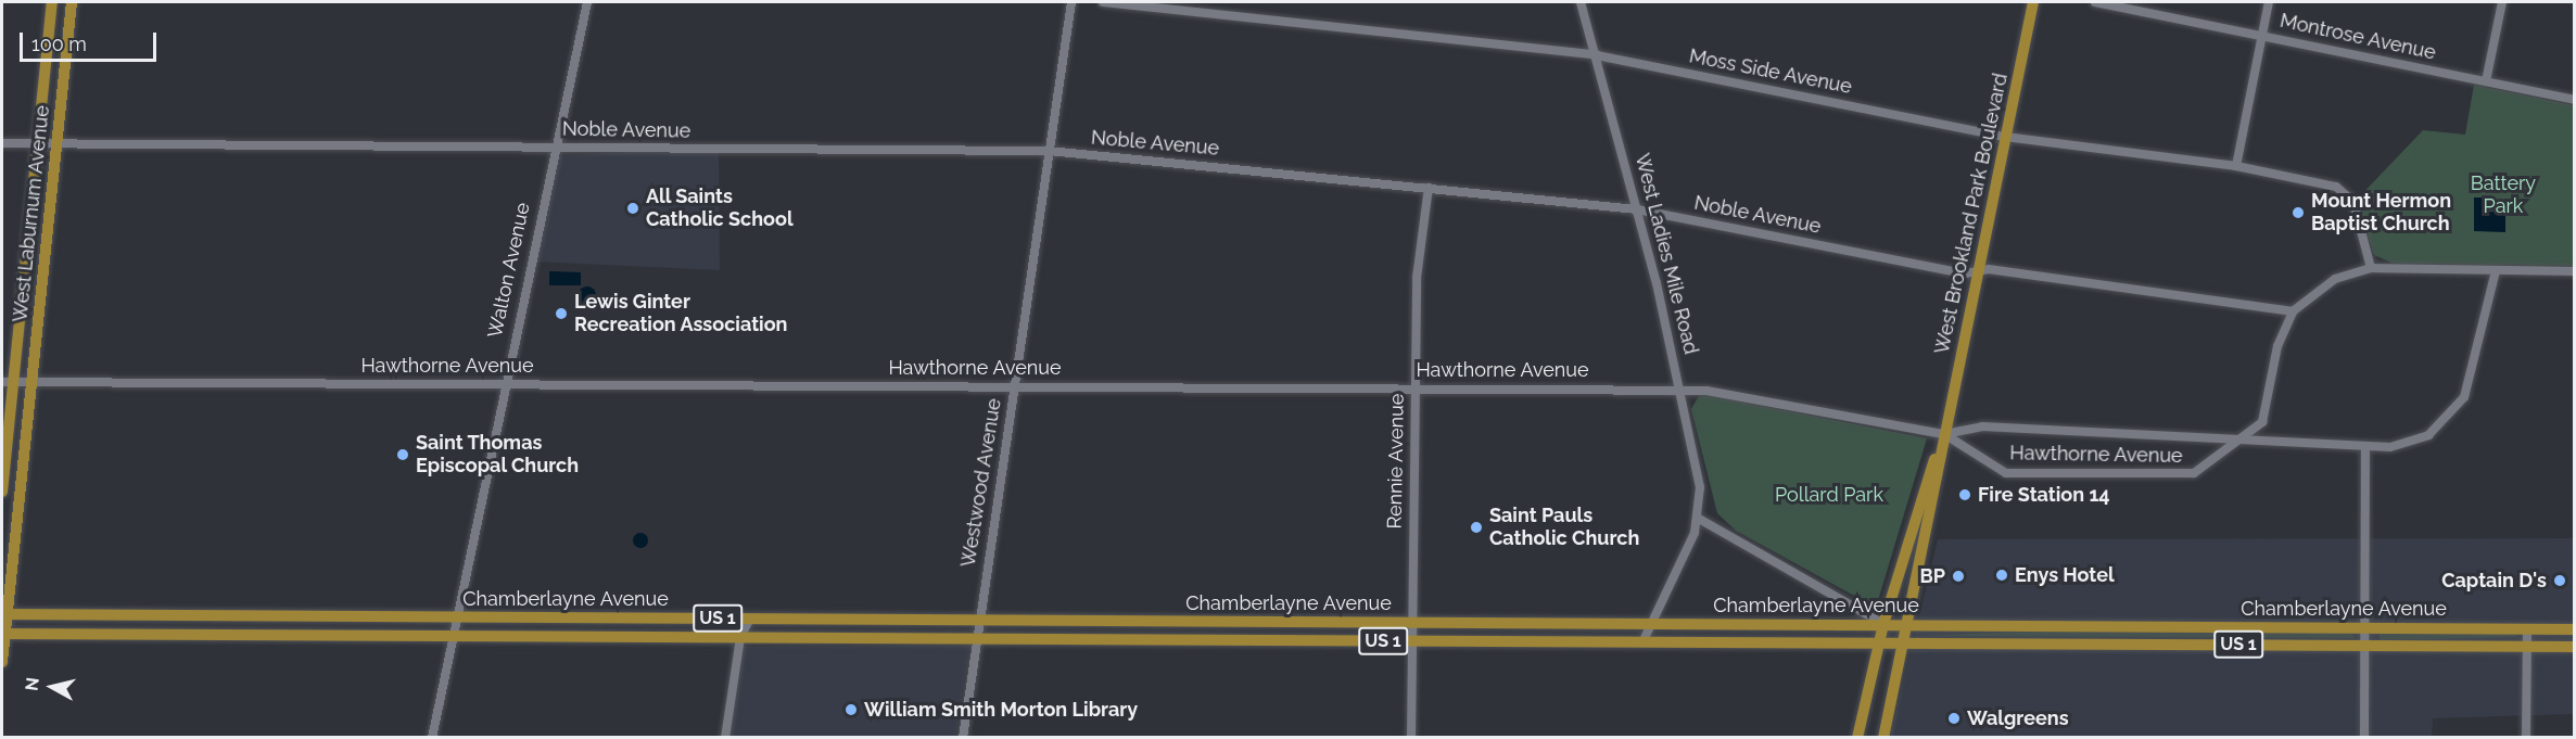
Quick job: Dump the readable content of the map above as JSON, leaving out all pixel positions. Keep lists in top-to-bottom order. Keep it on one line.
{"streets":{"main road":["West Laburnum Avenue","West Brookland Park Boulevard","Chamberlayne Avenue","US 1"],"street":["Montrose Avenue","Moss Side Avenue","Noble Avenue","West Ladies Mile Road","Walton Avenue","Hawthorne Avenue","Rennie Avenue","Westwood Avenue"]},"crossings":[["Moss Side Avenue","West Brookland Park Boulevard"],["Moss Side Avenue","West Ladies Mile Road"],["Noble Avenue","West Laburnum Avenue"],["Noble Avenue","West Brookland Park Boulevard"],["Noble Avenue","West Ladies Mile Road"],["Noble Avenue","Walton Avenue"],["Noble Avenue","Rennie Avenue"],["Noble Avenue","Westwood Avenue"],["West Laburnum Avenue","Hawthorne Avenue"],["West Laburnum Avenue","Chamberlayne Avenue"],["West Brookland Park Boulevard","Hawthorne Avenue"],["West Brookland Park Boulevard","Chamberlayne Avenue"],["West Ladies Mile Road","Hawthorne Avenue"],["West Ladies Mile Road","Chamberlayne Avenue"],["Walton Avenue","Hawthorne Avenue"],["Walton Avenue","Chamberlayne Avenue"],["Hawthorne Avenue","Rennie Avenue"],["Hawthorne Avenue","Westwood Avenue"],["Rennie Avenue","Chamberlayne Avenue"],["Westwood Avenue","Chamberlayne Avenue"]],"parks":["Battery Park","Pollard Park"],"places":["All Saints Catholic School","Mount Hermon Baptist Church","Lewis Ginter Recreation Association","Saint Thomas Episcopal Church","Fire Station 14","Saint Pauls Catholic Church","Enys Hotel","BP","Captain D's","William Smith Morton Library","Walgreens"],"scale_bar":"100 m","north":"left"}
